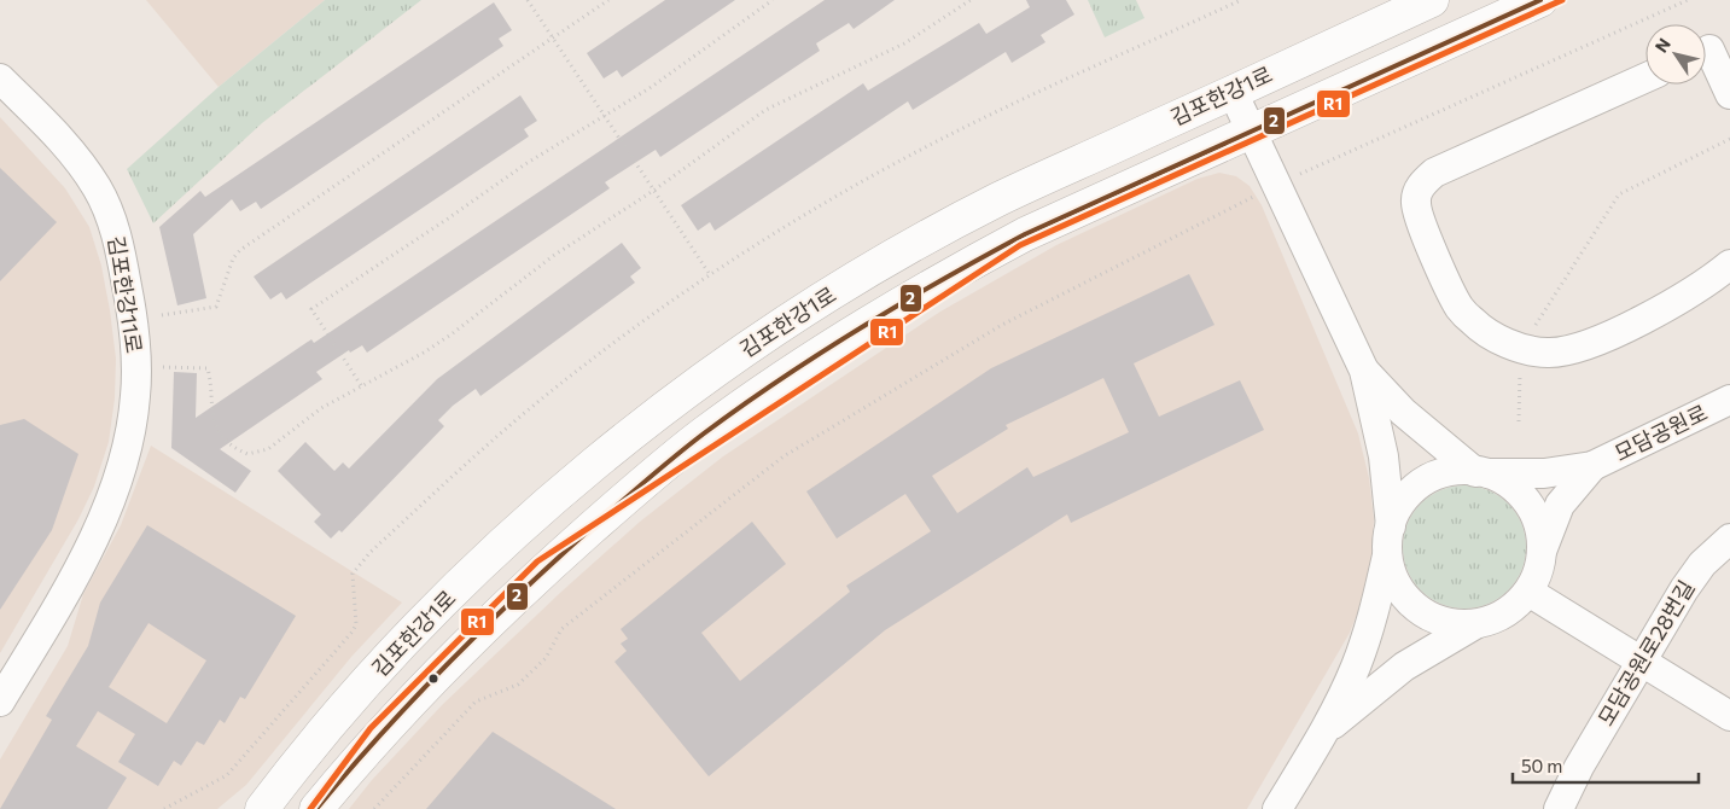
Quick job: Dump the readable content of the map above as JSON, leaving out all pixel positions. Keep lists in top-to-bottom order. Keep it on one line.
{"streets":{"street":["김포한강1로","김포한강11로","모담공원로","모담공원로28번길"]},"lines":["transit line R1","transit line 2"],"scale_bar":"50 m","north":"top left"}
